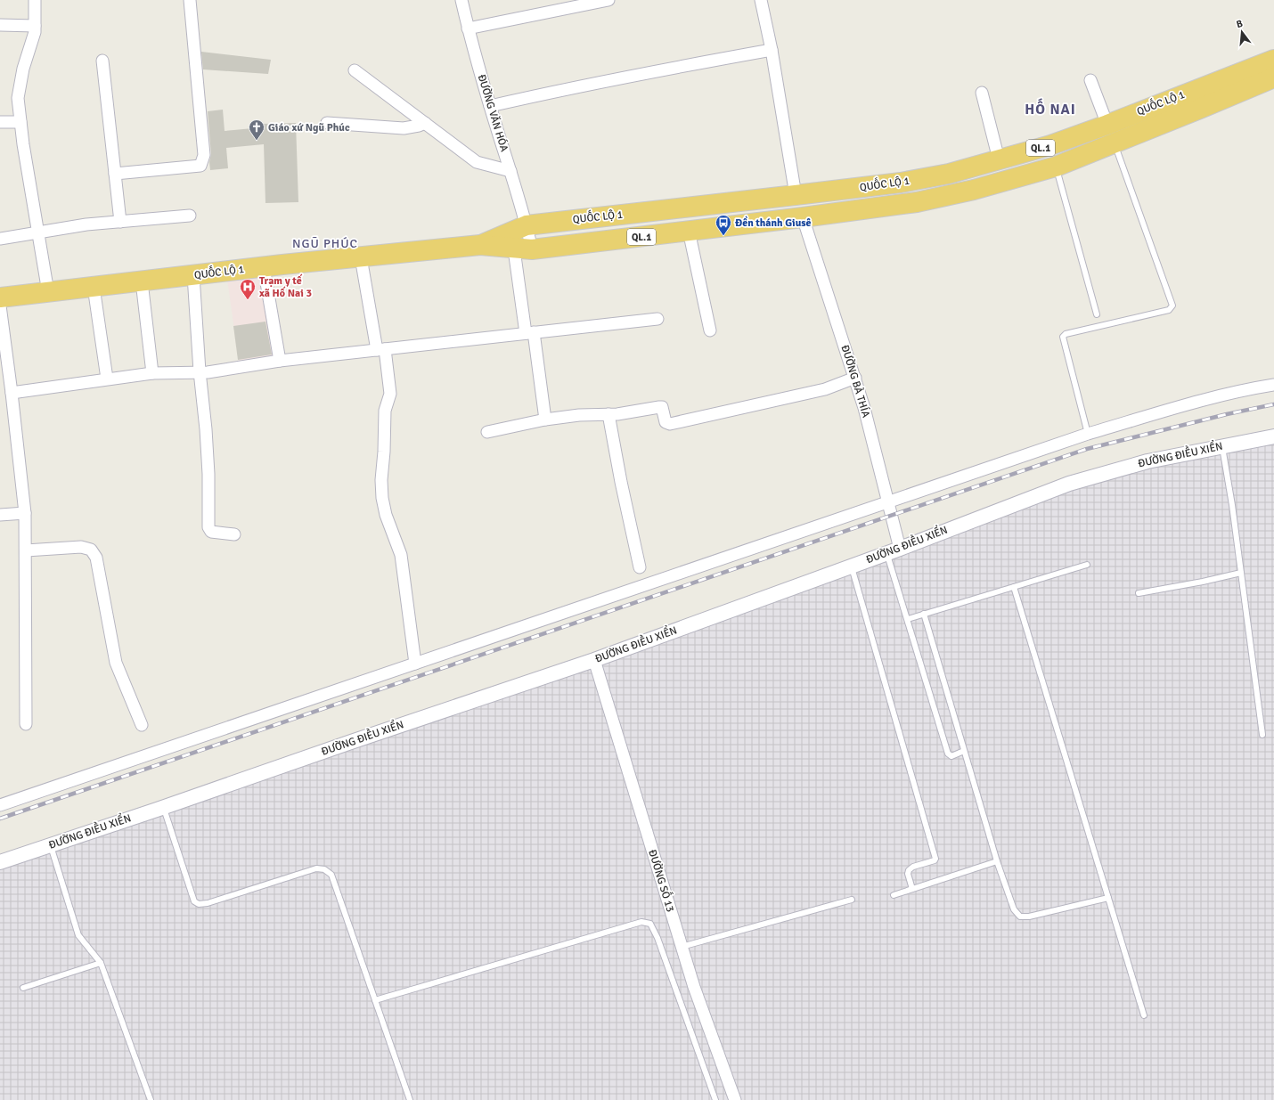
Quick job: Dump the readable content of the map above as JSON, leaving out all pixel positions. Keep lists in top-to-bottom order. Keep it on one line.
{"streets":{"highway":["QUỐC LỘ 1","QL.1"],"street":["ĐƯỜNG VĂN HÓA","ĐƯỜNG BÀ THÍA","ĐƯỜNG ĐIỀU XIỂN","ĐƯỜNG SỐ 13"]},"crossings":[["QUỐC LỘ 1","ĐƯỜNG VĂN HÓA"],["QUỐC LỘ 1","ĐƯỜNG BÀ THÍA"],["ĐƯỜNG BÀ THÍA","ĐƯỜNG ĐIỀU XIỂN"],["ĐƯỜNG ĐIỀU XIỂN","ĐƯỜNG SỐ 13"]],"districts":["HỐ NAI","NGŨ PHÚC"],"places":{"church":["Giáo xứ Ngũ Phúc"],"bus stop":["Đền thánh Giusê"],"hospital":["Trạm y tế xã Hố Nai 3"]},"north":"top"}
